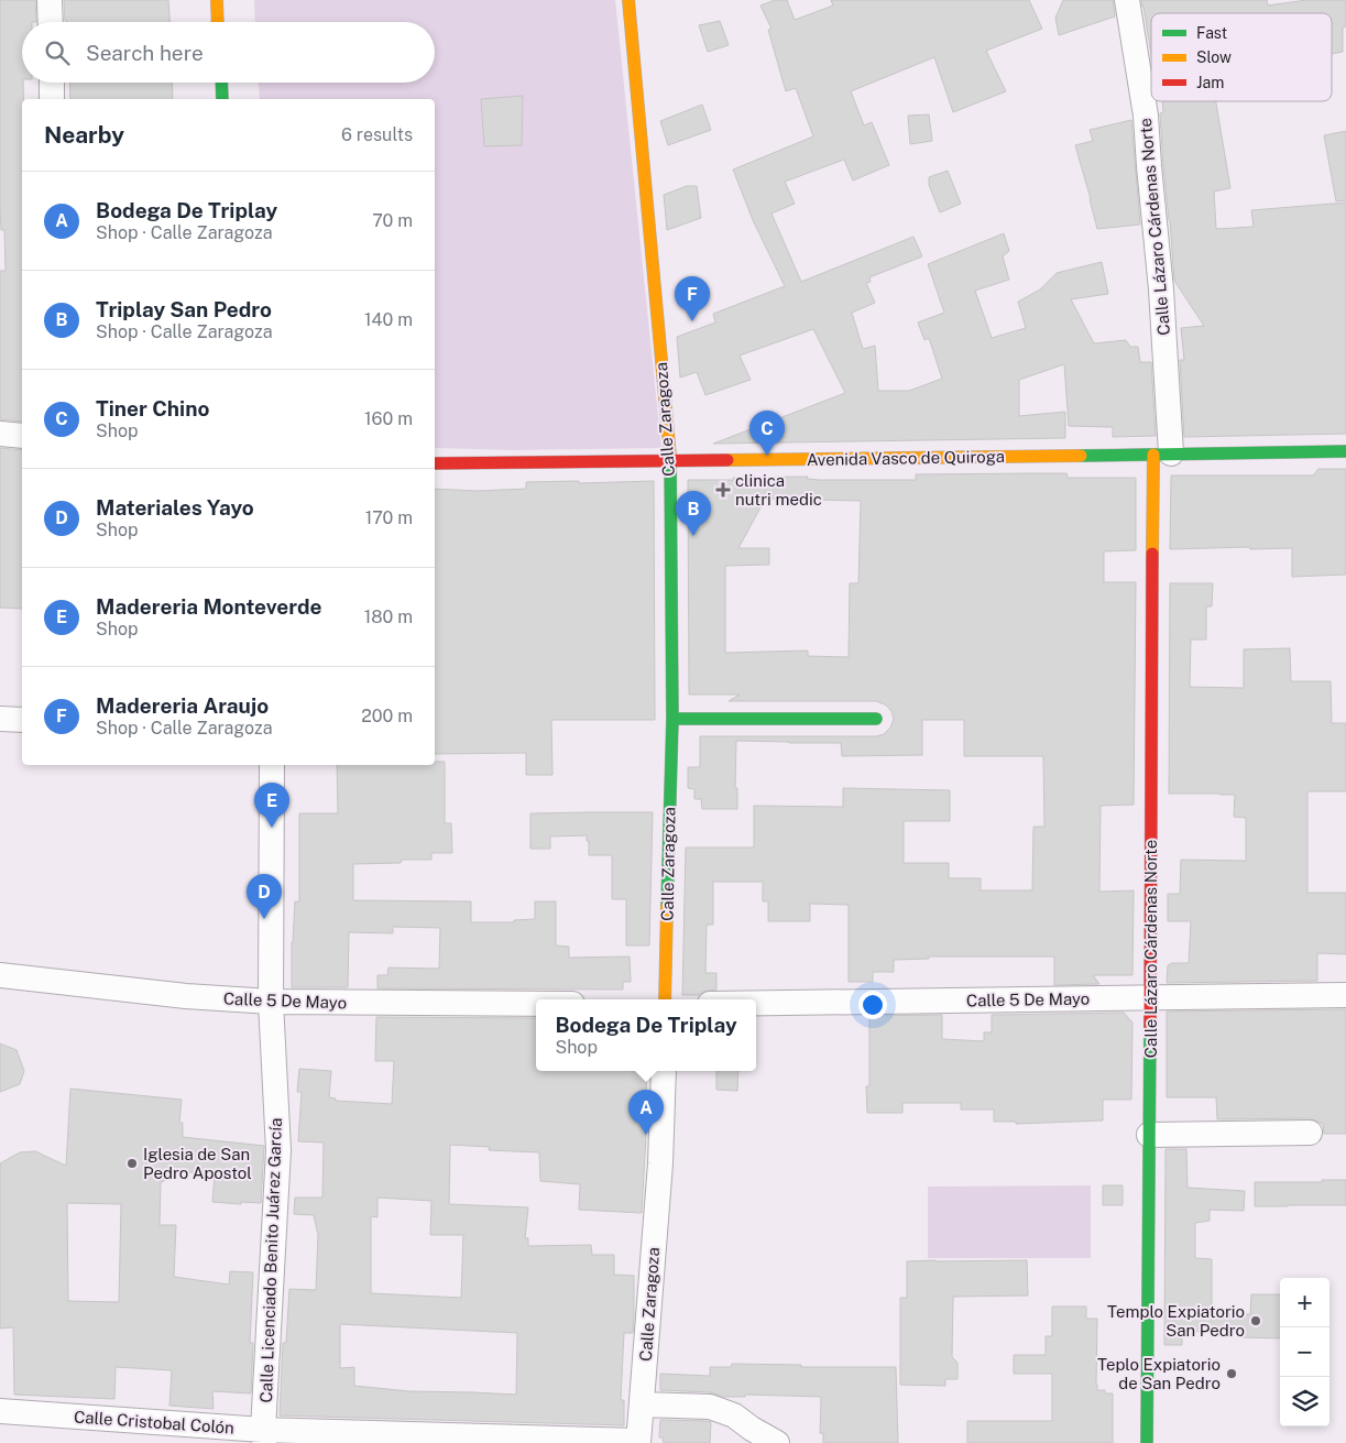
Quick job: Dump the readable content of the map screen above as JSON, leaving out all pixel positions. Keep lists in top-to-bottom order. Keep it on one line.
{"streets":{"street":["Calle Lázaro Cárdenas Norte","Calle Zaragoza","Avenida Vasco de Quiroga","Calle 5 De Mayo","Calle Licenciado Benito Juárez García","Calle Cristobal Colón"]},"crossings":[["Calle Lázaro Cárdenas Norte","Avenida Vasco de Quiroga"],["Calle Lázaro Cárdenas Norte","Calle 5 De Mayo"],["Calle Zaragoza","Avenida Vasco de Quiroga"],["Calle Zaragoza","Calle Cristobal Colón"],["Calle 5 De Mayo","Calle Licenciado Benito Juárez García"],["Calle Licenciado Benito Juárez García","Calle Cristobal Colón"]],"places":{"health":["clinica nutri medic"],"other":["Iglesia de San Pedro Apostol","Templo Expiatorio San Pedro","Teplo Expiatorio de San Pedro"]},"legend":["Fast","Slow","Jam"],"page":{"search":"Search here","heading":["Nearby","6 results"],"list":[{"mark":"A","name":"Bodega De Triplay","note":"Shop · Calle Zaragoza","value":"70 m"},{"mark":"B","name":"Triplay San Pedro","note":"Shop · Calle Zaragoza","value":"140 m"},{"mark":"C","name":"Tiner Chino","note":"Shop","value":"160 m"},{"mark":"D","name":"Materiales Yayo","note":"Shop","value":"170 m"},{"mark":"E","name":"Madereria Monteverde","note":"Shop","value":"180 m"},{"mark":"F","name":"Madereria Araujo","note":"Shop · Calle Zaragoza","value":"200 m"}],"pins":["F","C","B","E","D","A"],"popup":["Bodega De Triplay","Shop"],"map_buttons":["+","−"]}}
